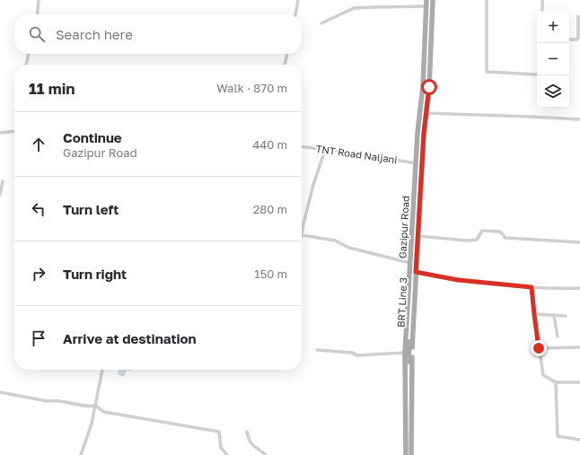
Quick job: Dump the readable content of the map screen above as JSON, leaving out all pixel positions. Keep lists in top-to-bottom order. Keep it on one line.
{"streets":{"main road":["Gazipur Road","BRT Line 3"],"street":["TNT Road Naljani"]},"crossings":[["TNT Road Naljani","Gazipur Road"],["Gazipur Road","BRT Line 3"]],"page":{"map_buttons":["+","−"],"search":"Search here","heading":["11 min","Walk · 870 m"],"list":[["Continue","Gazipur Road","440 m"],["Turn left","280 m"],["Turn right","150 m"],"Arrive at destination"]}}
